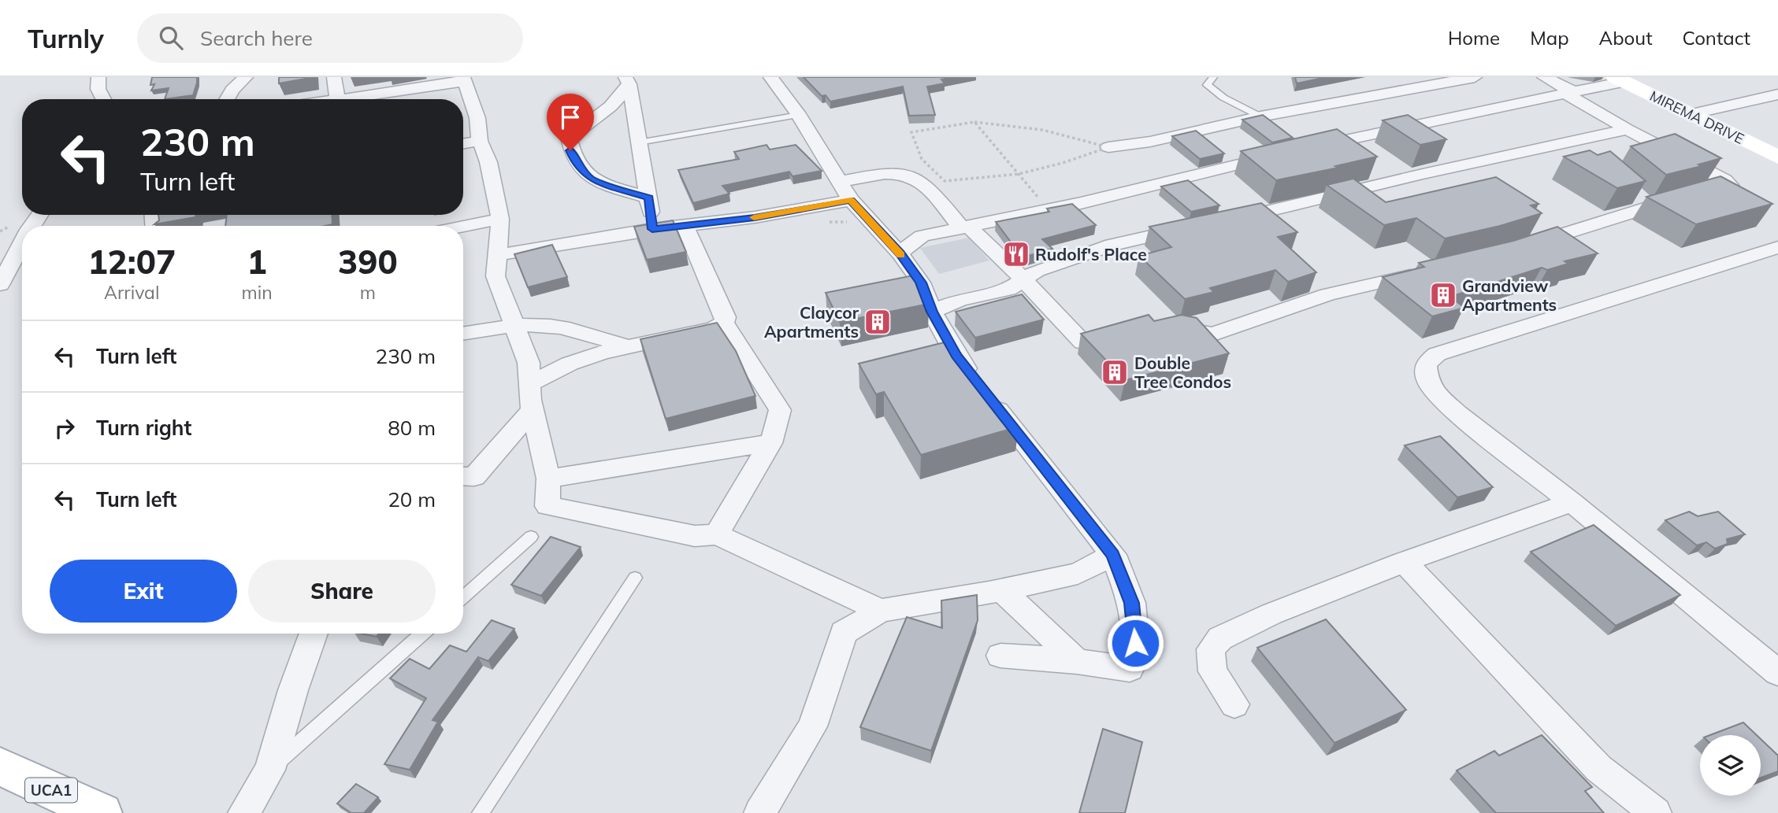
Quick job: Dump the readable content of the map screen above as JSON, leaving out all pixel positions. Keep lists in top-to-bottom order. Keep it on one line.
{"streets":{"street":["MIREMA DRIVE","UCA1"]},"places":{"restaurant":["Rudolf's Place"],"building":["Grandview Apartments","Claycor Apartments","Double Tree Condos"]},"page":{"header":"Turnly","search":"Search here","nav":["Home","Map","About","Contact"],"turn":["230 m","Turn left"],"eta":["12:07","Arrival","1","min","390","m"],"list":[{"name":"Turn left","value":"230 m"},{"name":"Turn right","value":"80 m"},{"name":"Turn left","value":"20 m"}],"buttons":["Exit","Share"]}}
